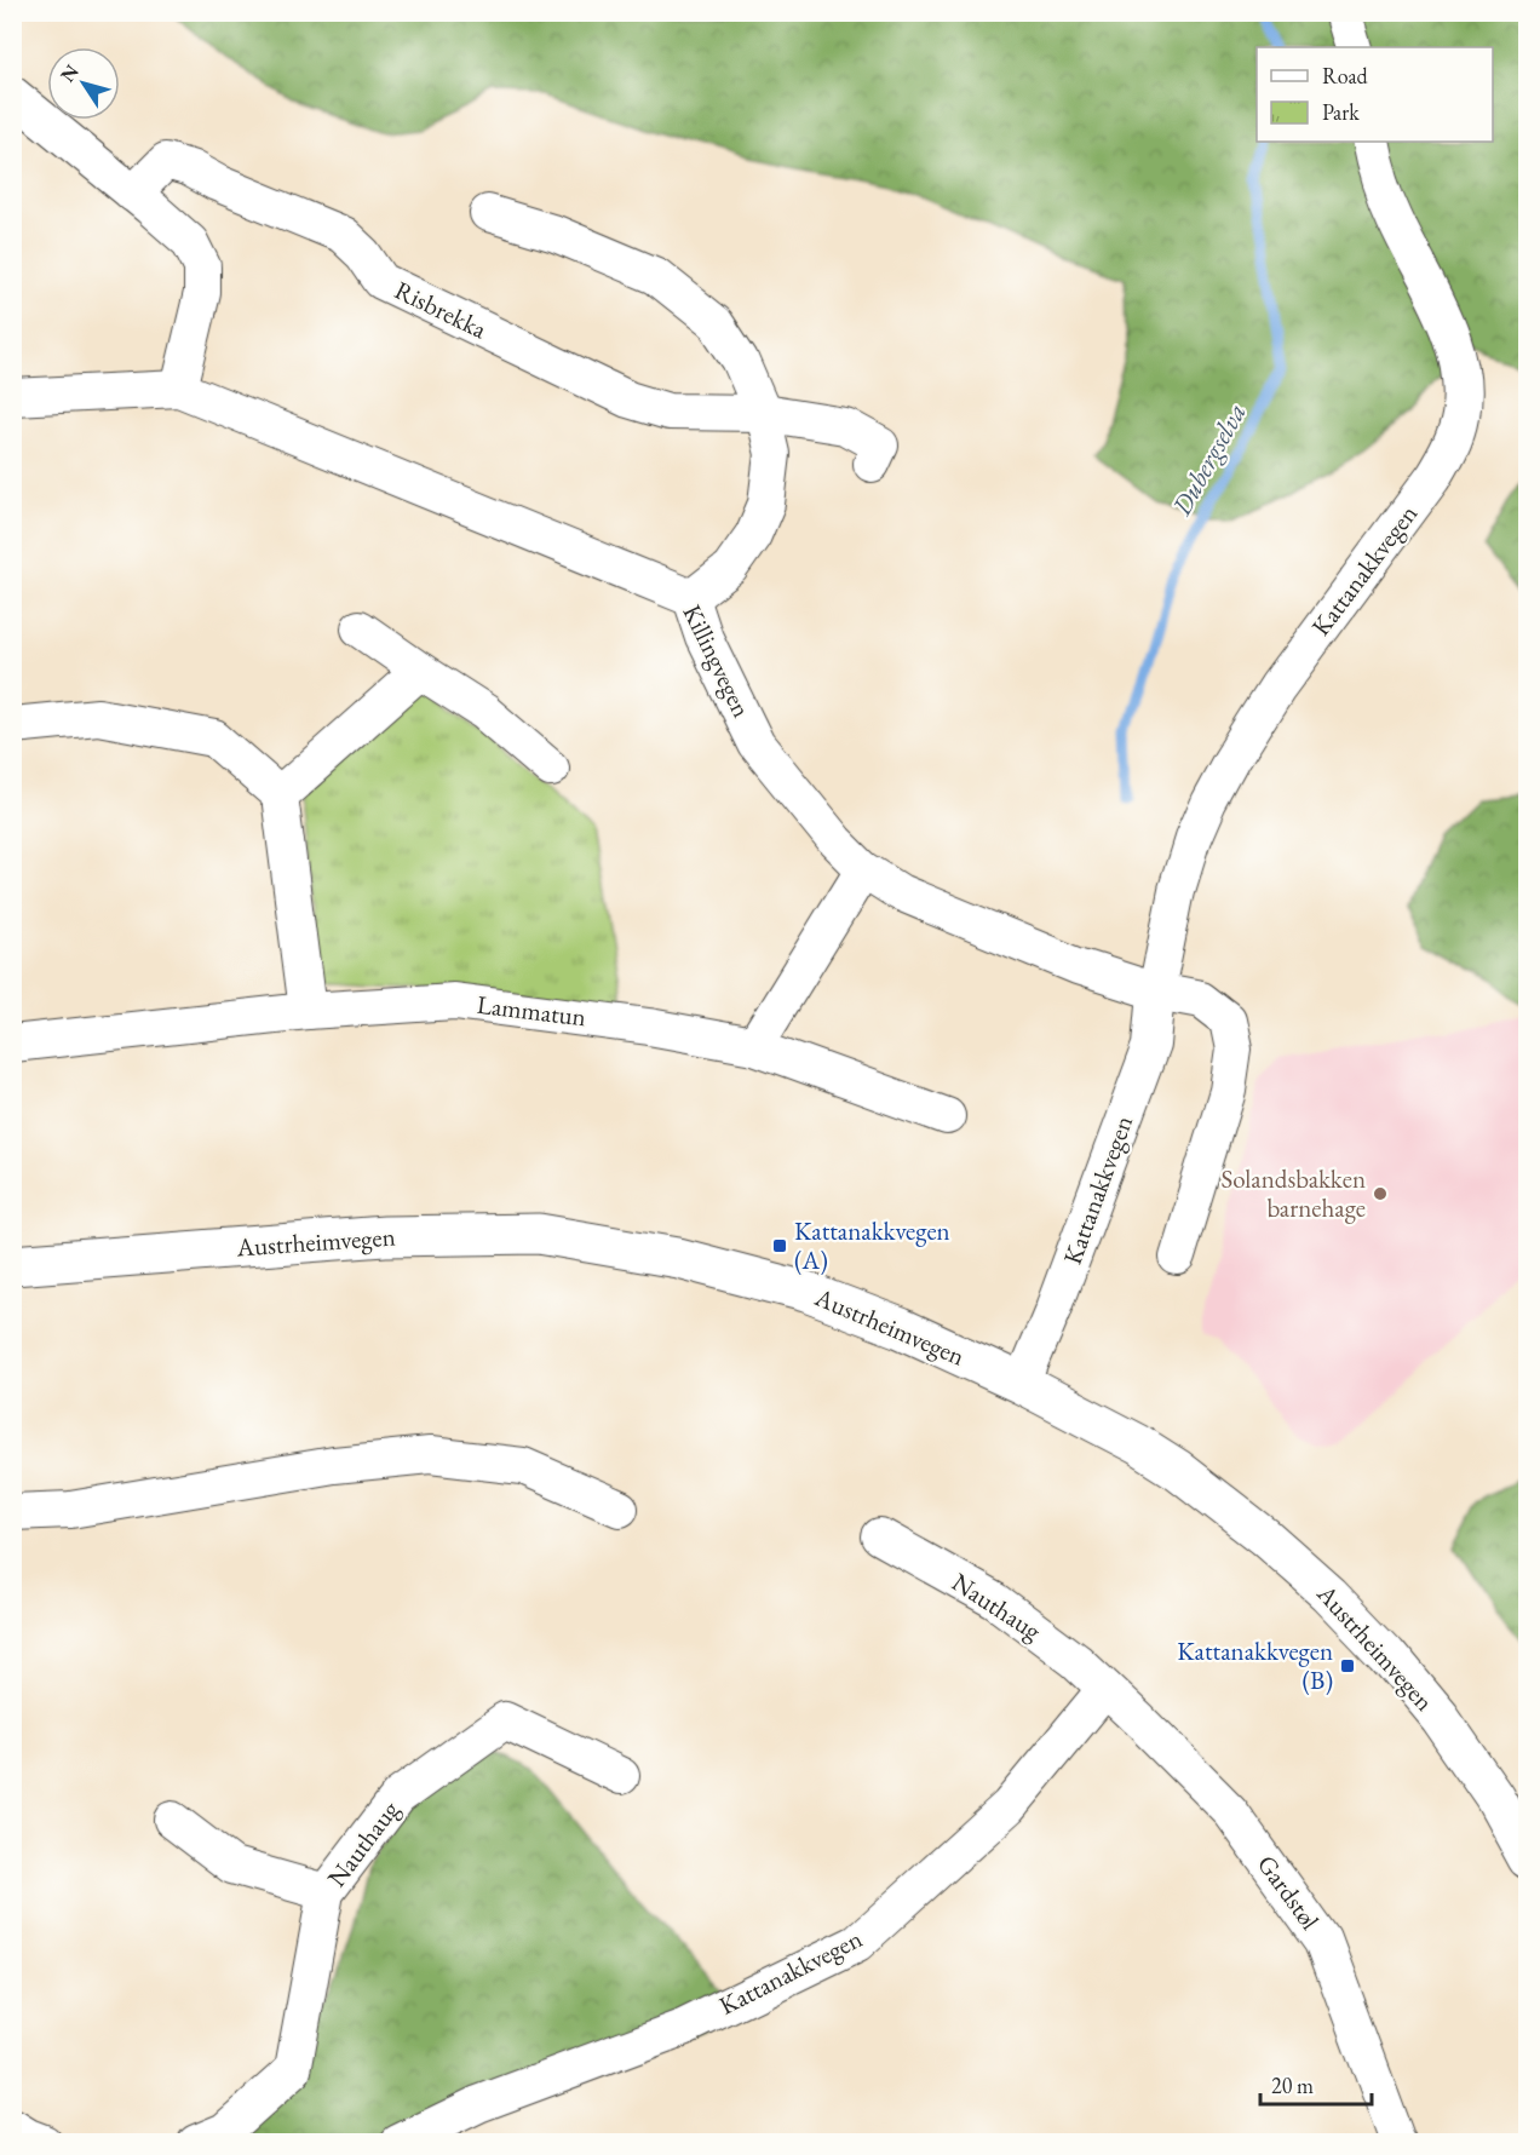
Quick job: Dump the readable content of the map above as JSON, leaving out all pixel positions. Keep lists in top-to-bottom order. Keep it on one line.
{"streets":{"main road":["Austrheimvegen"],"street":["Risbrekka","Kattanakkvegen","Killingvegen","Lammatun","Nauthaug","Gardstøl"]},"crossings":[["Kattanakkvegen","Killingvegen"],["Kattanakkvegen","Austrheimvegen"],["Kattanakkvegen","Nauthaug"],["Kattanakkvegen","Gardstøl"],["Nauthaug","Gardstøl"]],"water":["Dubergselva"],"places":{"other":["Solandsbakken barnehage"],"transit":["Kattanakkvegen (A)","Kattanakkvegen (B)"]},"legend":["Road","Park"],"scale_bar":"20 m","north":"top left"}
